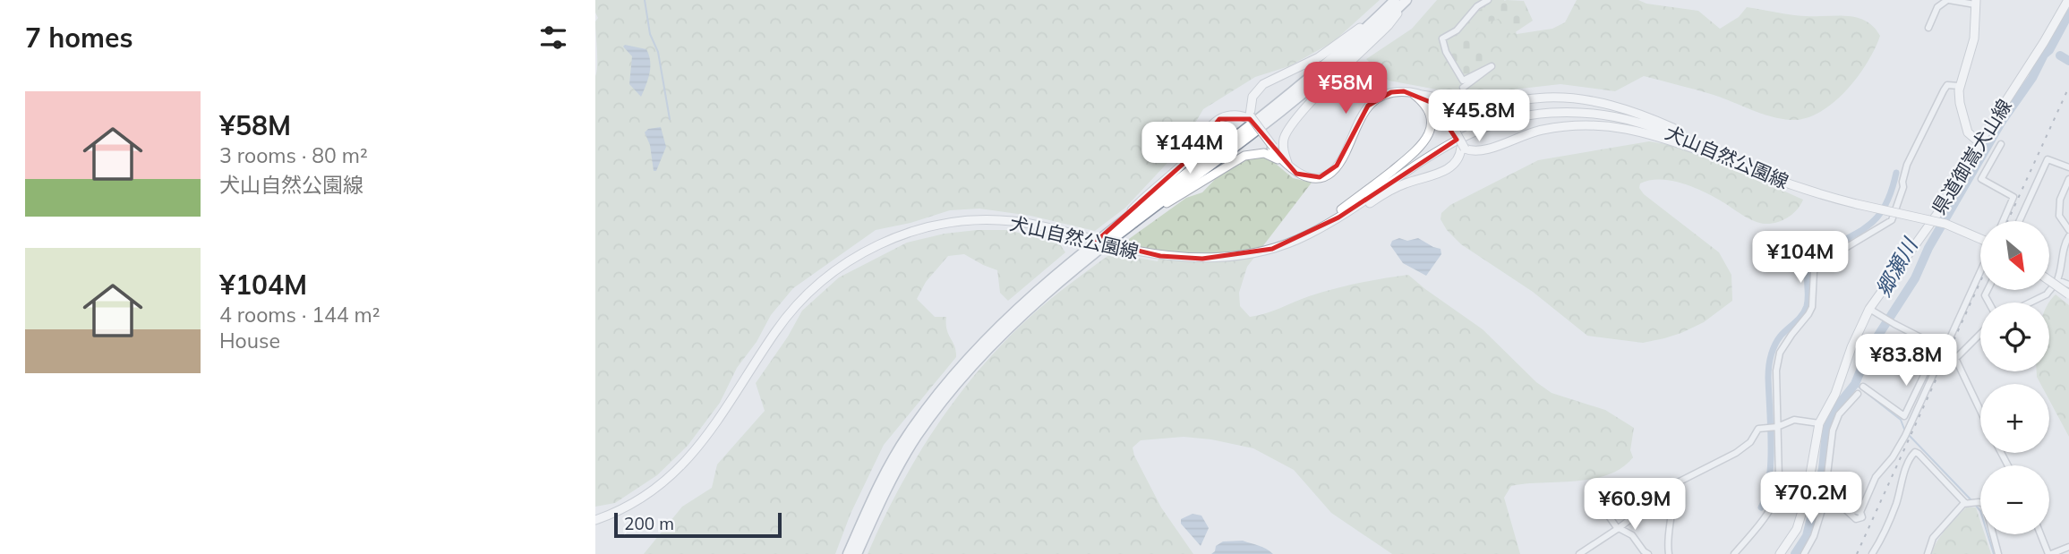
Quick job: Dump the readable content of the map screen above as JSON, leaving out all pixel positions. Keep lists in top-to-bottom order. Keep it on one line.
{"streets":{"main road":["犬山自然公園線","県道御嵩犬山線"]},"water":["郷瀬川"],"scale_bar":"200 m","north":"bottom right","page":{"heading":"7 homes","price":["¥58M","¥45.8M","¥144M","¥104M","¥83.8M","¥70.2M","¥60.9M"],"list":[{"name":"¥58M","note":"3 rooms · 80 m² · 犬山自然公園線"},{"name":"¥104M","note":"4 rooms · 144 m² · House"}],"map_buttons":["+","−"],"scale":"200 m"}}
